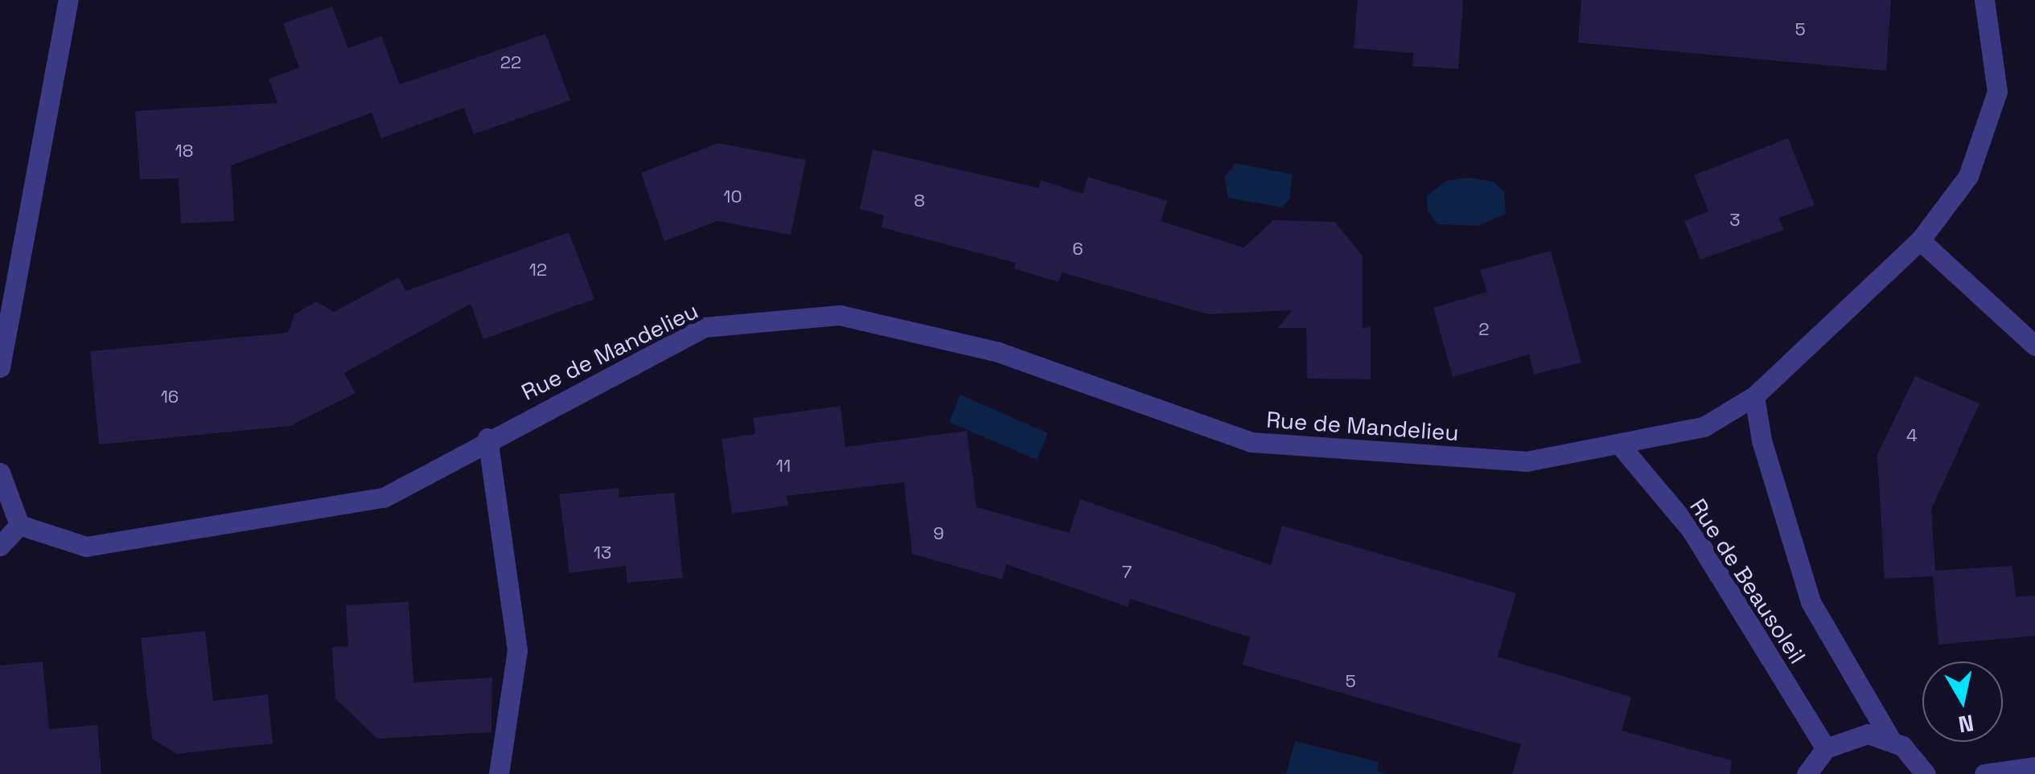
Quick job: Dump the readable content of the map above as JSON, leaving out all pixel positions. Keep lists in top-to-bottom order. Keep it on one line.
{"streets":{"street":["Rue de Mandelieu","Rue de Beausoleil"]},"crossings":[["Rue de Mandelieu","Rue de Beausoleil"]],"house_numbers":["5","22","18","10","8","3","6","12","2","16","4","11","9","13","7","5"],"north":"bottom"}
